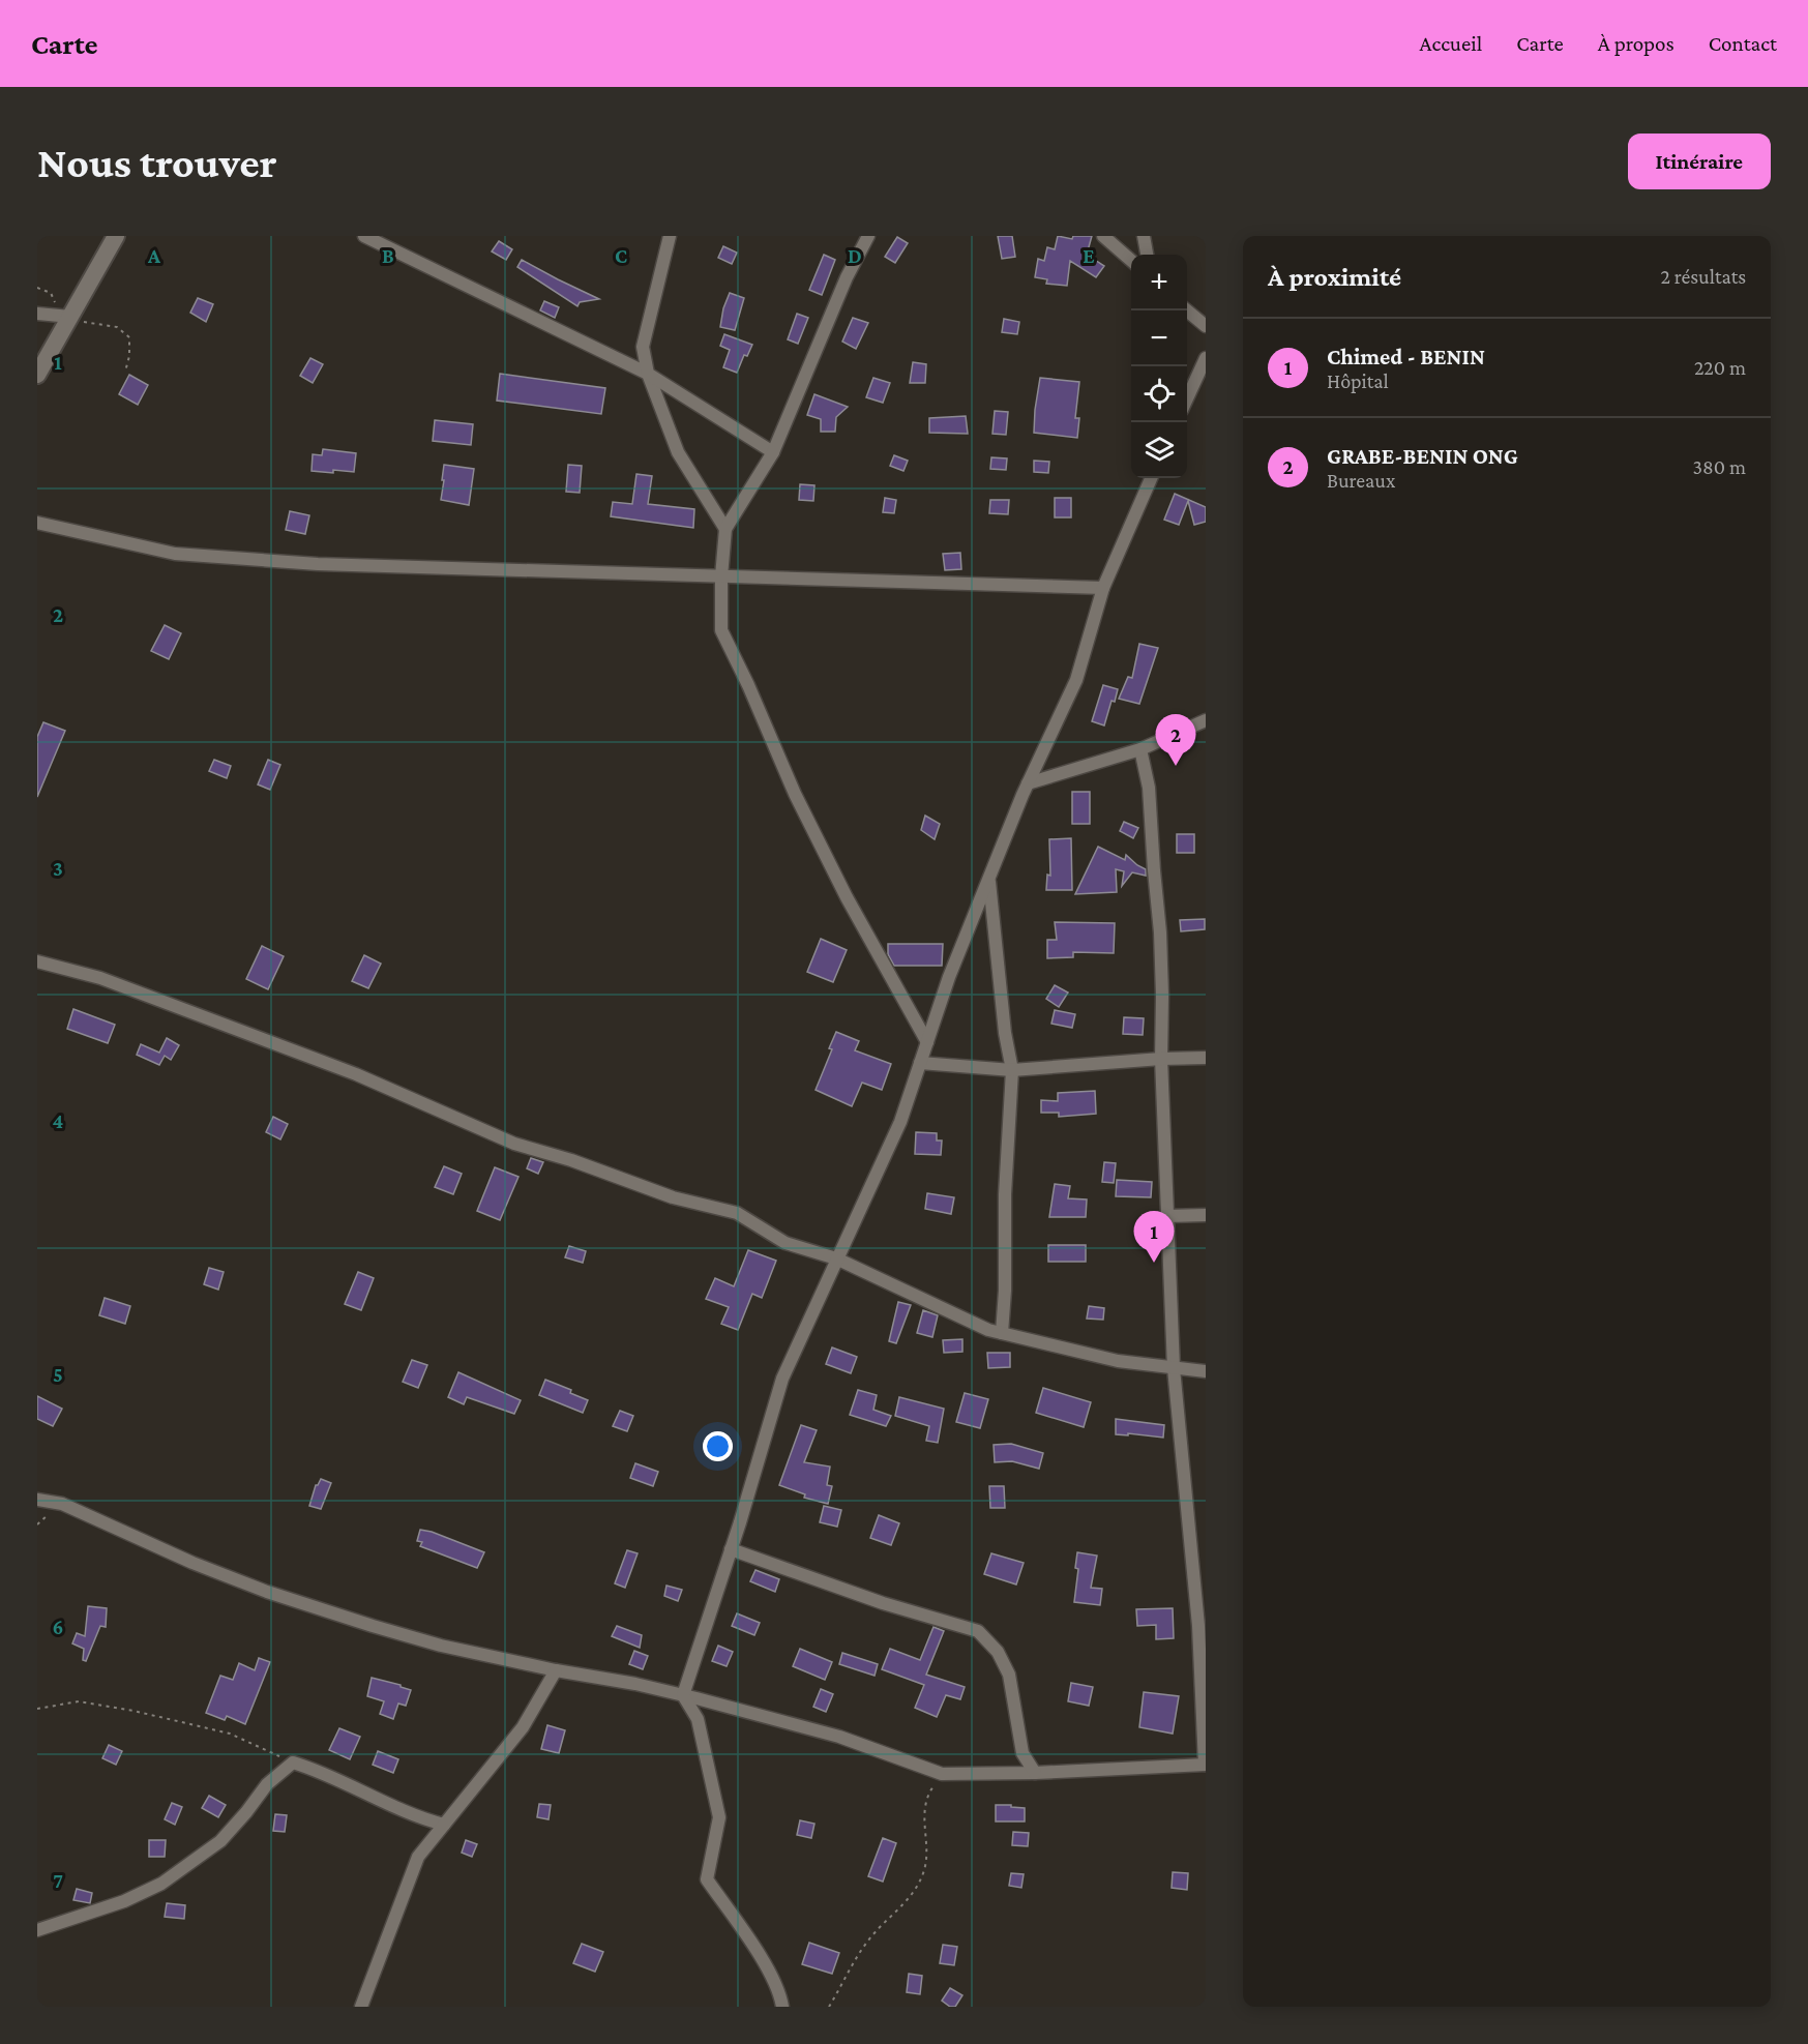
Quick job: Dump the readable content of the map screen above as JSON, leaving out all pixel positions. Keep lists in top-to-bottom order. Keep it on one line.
{"page":{"header":"Carte","nav":["Accueil","Carte","À propos","Contact"],"buttons":"Itinéraire","title":"Nous trouver","heading":["À proximité","2 résultats"],"map_buttons":["+","−"],"list":[{"mark":"1","name":"Chimed - BENIN","note":"Hôpital","value":"220 m"},{"mark":"2","name":"GRABE-BENIN ONG","note":"Bureaux","value":"380 m"}],"pins":["2","1"]},"grid":{"columns":["A","B","C","D","E"],"rows":["1","2","3","4","5","6","7"]}}
